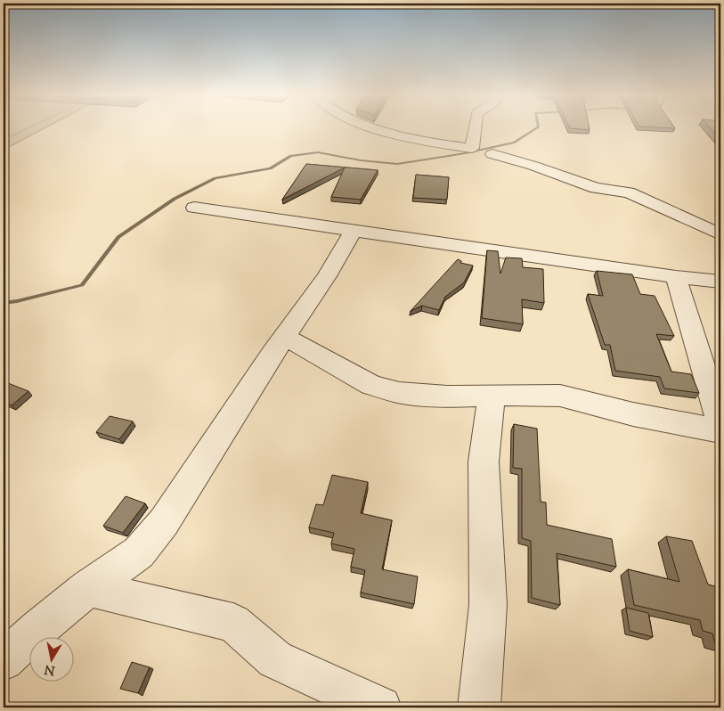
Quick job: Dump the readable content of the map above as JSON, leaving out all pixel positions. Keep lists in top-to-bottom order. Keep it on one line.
{"north":"bottom"}
